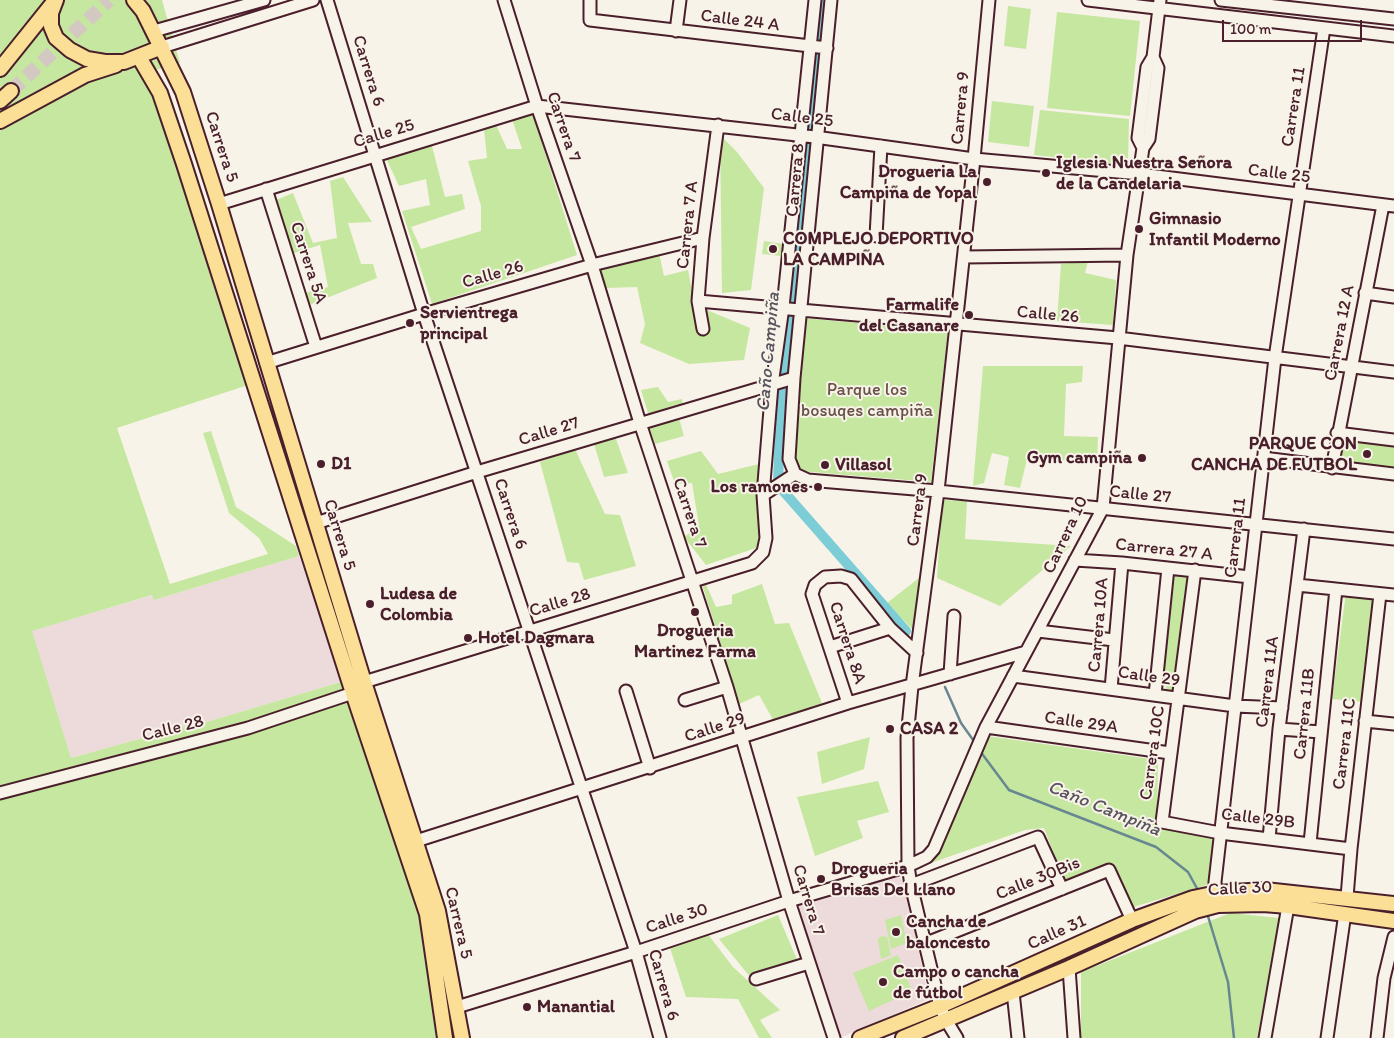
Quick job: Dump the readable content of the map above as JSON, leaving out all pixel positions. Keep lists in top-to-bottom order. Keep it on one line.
{"streets":{"main road":["Carrera 5","Calle 30","Calle 31"],"street":["Calle 24 A","Carrera 6","Carrera 11","Carrera 9","Calle 25","Carrera 7","Carrera 8","Carrera 7 A","Carrera 5A","Calle 26","Carrera 12 A","Calle 27","Carrera 10","Carrera 27 A","Calle 28","Carrera 10A","Carrera 8A","Calle 29","Carrera 11A","Carrera 11B","Calle 29A","Carrera 11C","Carrera 10C","Calle 29B","Calle 30Bis"]},"crossings":[["Calle 24 A","Carrera 8"],["Carrera 6","Calle 25"],["Carrera 6","Calle 26"],["Carrera 6","Calle 27"],["Carrera 6","Calle 28"],["Carrera 6","Calle 29"],["Carrera 6","Calle 30"],["Carrera 11","Calle 25"],["Carrera 11","Calle 26"],["Carrera 11","Calle 27"],["Carrera 11","Carrera 27 A"],["Carrera 11","Calle 29"],["Carrera 11","Calle 29B"],["Carrera 11","Calle 30"],["Carrera 9","Calle 25"],["Carrera 9","Calle 26"],["Carrera 9","Calle 27"],["Carrera 9","Carrera 10"],["Carrera 9","Calle 29"],["Carrera 9","Calle 30Bis"],["Carrera 9","Calle 30"],["Carrera 9","Calle 31"],["Calle 25","Carrera 7"],["Calle 25","Carrera 5"],["Calle 25","Carrera 8"],["Calle 25","Carrera 7 A"],["Calle 25","Carrera 5A"],["Calle 25","Carrera 12 A"],["Calle 25","Carrera 10"],["Carrera 7","Calle 26"],["Carrera 7","Calle 27"],["Carrera 7","Calle 28"],["Carrera 7","Calle 29"],["Carrera 7","Calle 30"],["Carrera 5","Calle 26"],["Carrera 5","Calle 27"],["Carrera 5","Calle 28"],["Carrera 5","Calle 29"],["Carrera 5","Calle 30"],["Carrera 8","Calle 26"],["Carrera 8","Calle 27"],["Carrera 8","Calle 28"],["Carrera 7 A","Calle 26"],["Carrera 5A","Calle 26"],["Calle 26","Carrera 12 A"],["Calle 26","Carrera 10"],["Calle 27","Carrera 10"],["Calle 27","Carrera 11A"],["Carrera 10","Carrera 27 A"],["Carrera 10","Calle 29"],["Carrera 10","Calle 29A"],["Carrera 10","Calle 30"],["Carrera 27 A","Carrera 10A"],["Carrera 27 A","Carrera 10C"],["Carrera 10A","Calle 29"],["Carrera 8A","Calle 29"],["Calle 29","Carrera 11A"],["Calle 29","Carrera 10C"],["Carrera 11A","Calle 29B"],["Carrera 11B","Calle 29B"],["Calle 29A","Carrera 10C"],["Carrera 11C","Calle 29B"],["Carrera 11C","Calle 30"],["Carrera 10C","Calle 29B"],["Calle 30Bis","Calle 31"],["Calle 30","Calle 31"]],"water":["Caño Campiña"],"parks":["Parque los bosuqes campiña"],"places":["Iglesia Nuestra Señora de la Candelaria","Drogueria La Campiña de Yopal","Gimnasio Infantil Moderno","COMPLEJO DEPORTIVO LA CAMPIÑA","Farmalife del Casanare","Servientrega principal","PARQUE CON CANCHA DE FUTBOL","Gym campiña","D1","Villasol","Los ramones","Ludesa de Colombia","Drogueria Martinez Farma","Hotel Dagmara","CASA 2","Drogueria Brisas Del Llano","Cancha de baloncesto","Campo o cancha de fútbol","Manantial"],"scale_bar":"100 m"}
